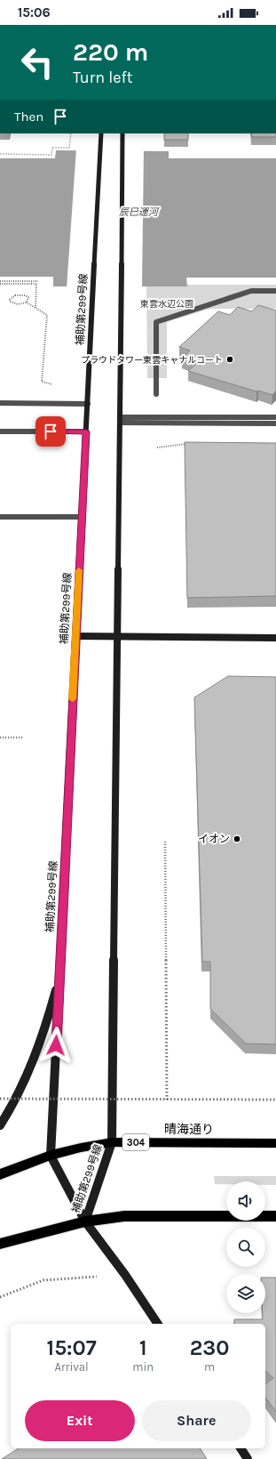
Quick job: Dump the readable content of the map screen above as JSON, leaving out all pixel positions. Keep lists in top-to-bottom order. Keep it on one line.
{"streets":{"main road":["晴海通り","304"],"street":["補助第299号線"]},"crossings":[["補助第299号線","晴海通り"]],"water":["辰巳運河"],"parks":["東雲水辺公園"],"places":["プラウドタワー東雲キャナルコート","イオン"],"page":{"status":"15:06","turn":["220 m","Turn left"],"then":"Then","eta":["15:07","Arrival","1","min","230","m"],"buttons":["Exit","Share"]}}
